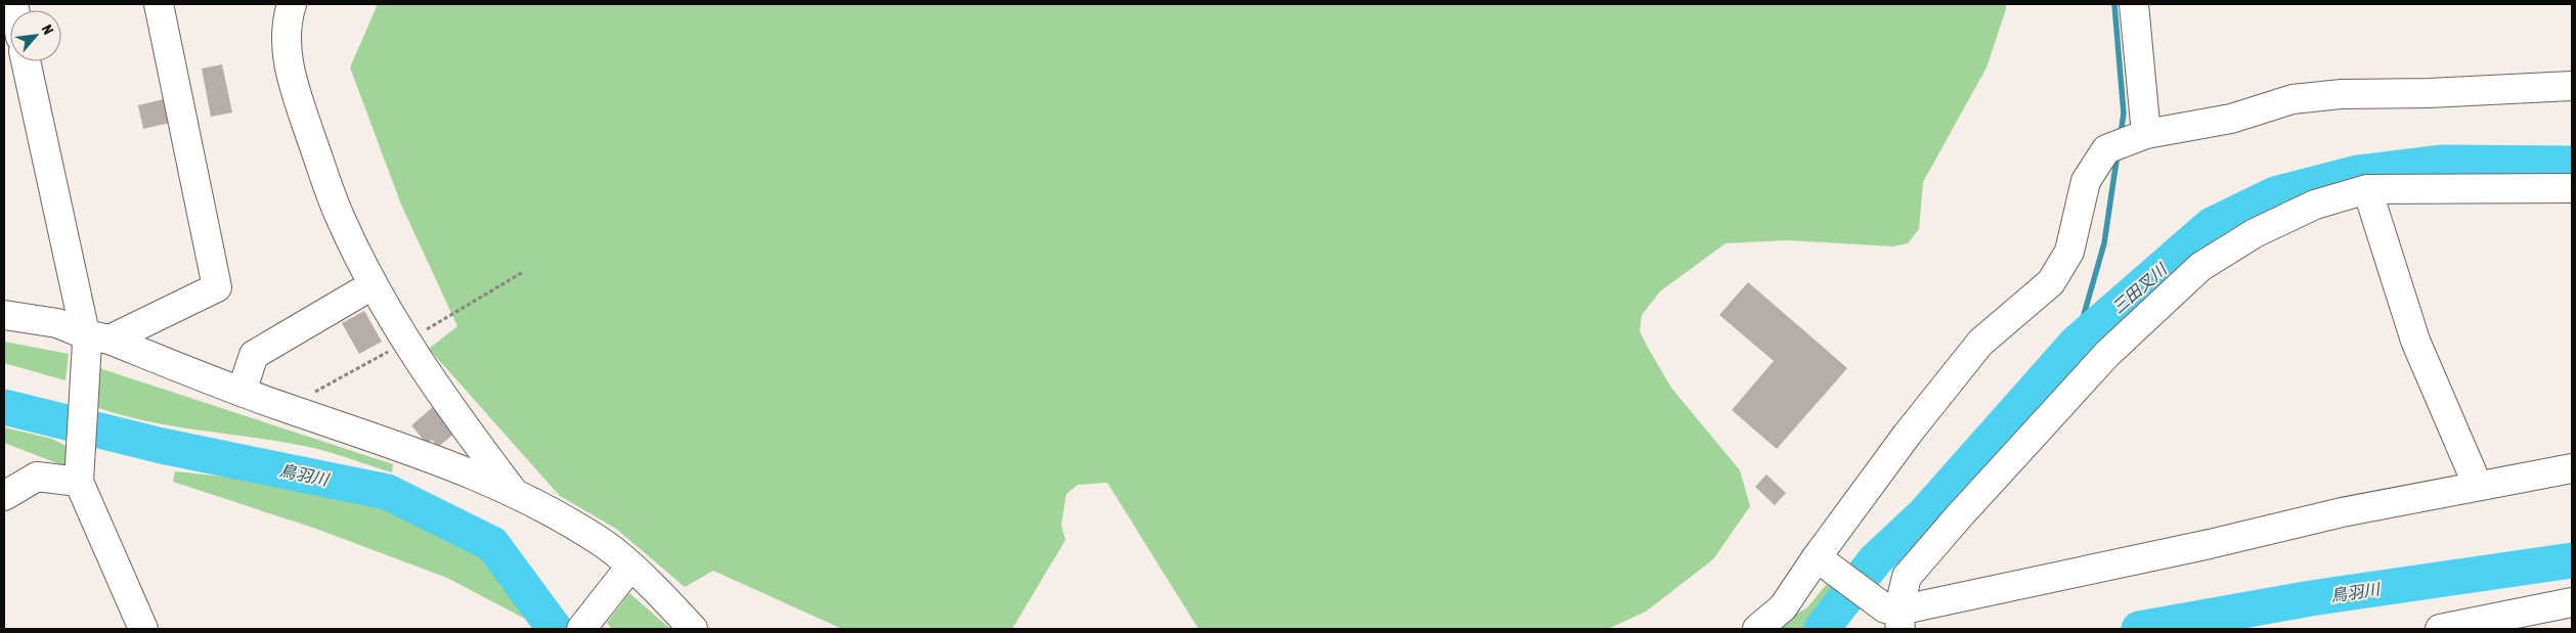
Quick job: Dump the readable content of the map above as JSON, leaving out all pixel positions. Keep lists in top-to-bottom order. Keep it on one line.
{"water":["三田叉川","鳥羽川"],"north":"top right"}
